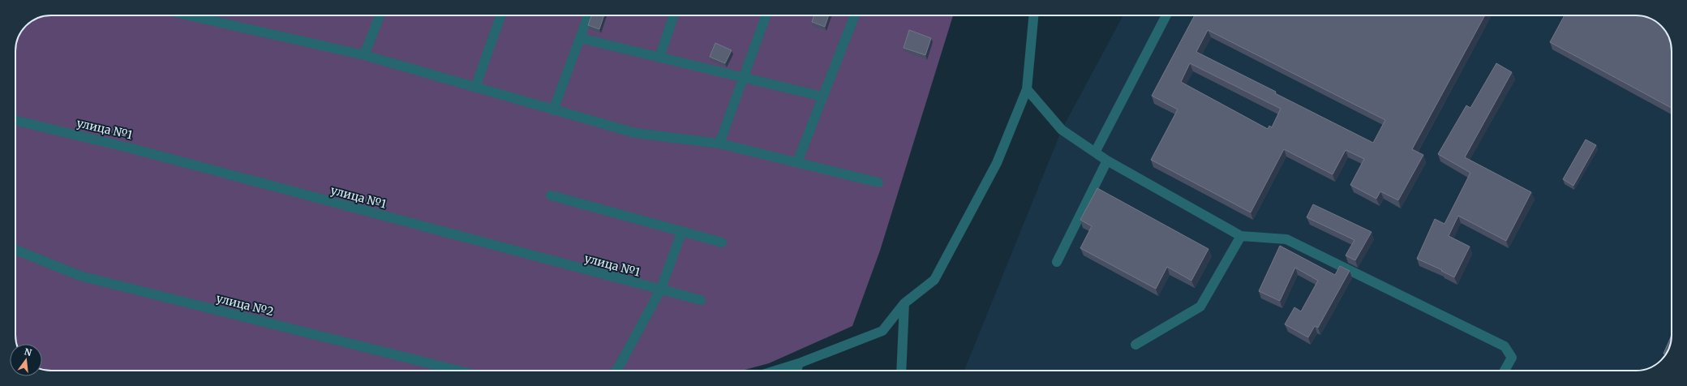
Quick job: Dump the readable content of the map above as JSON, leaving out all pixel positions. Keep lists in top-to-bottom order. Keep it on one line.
{"streets":{"street":["улица №1","улица №2"]},"north":"top"}
